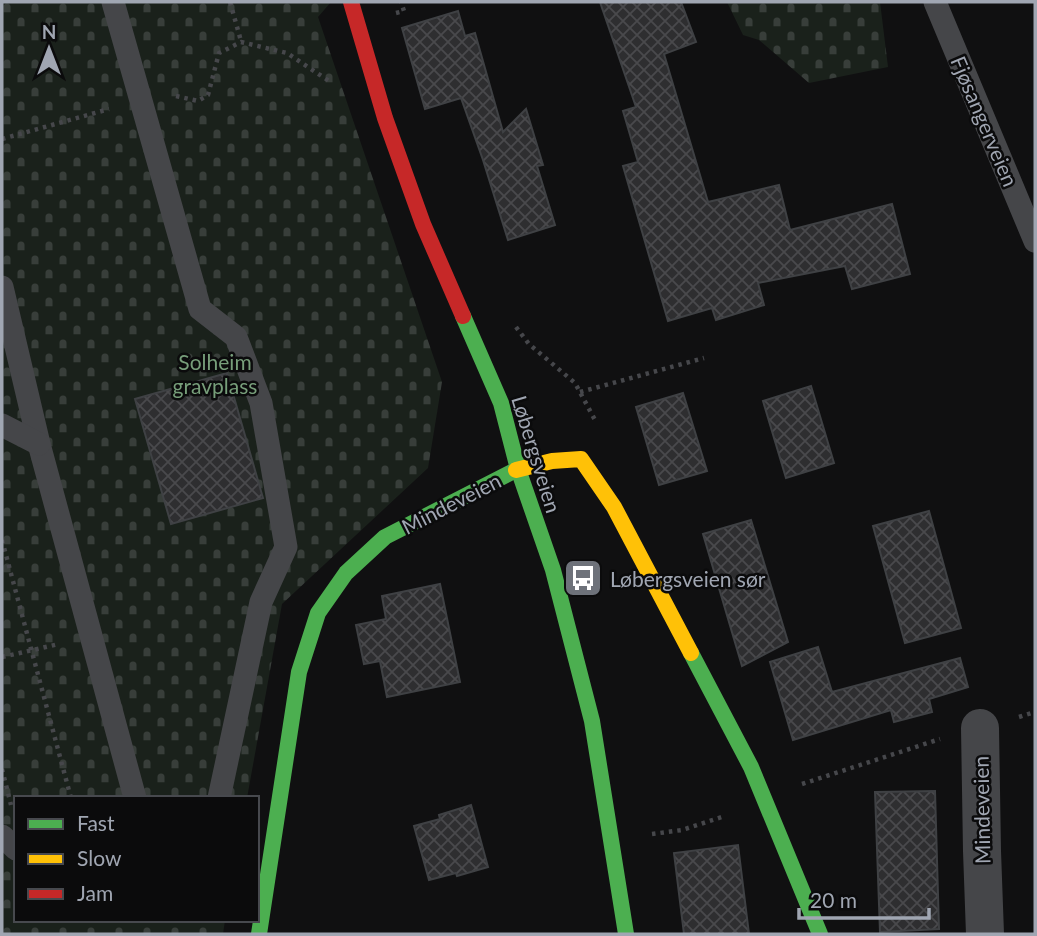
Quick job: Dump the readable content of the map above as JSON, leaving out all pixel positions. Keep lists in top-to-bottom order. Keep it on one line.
{"streets":{"street":["Løbergsveien","Mindeveien"],"lane":["Fjøsangerveien"]},"crossings":[["Løbergsveien","Mindeveien"]],"parks":["Solheim gravplass"],"places":{"bus stop":["Løbergsveien sør"]},"legend":["Fast","Slow","Jam"],"scale_bar":"20 m","north":"top"}
